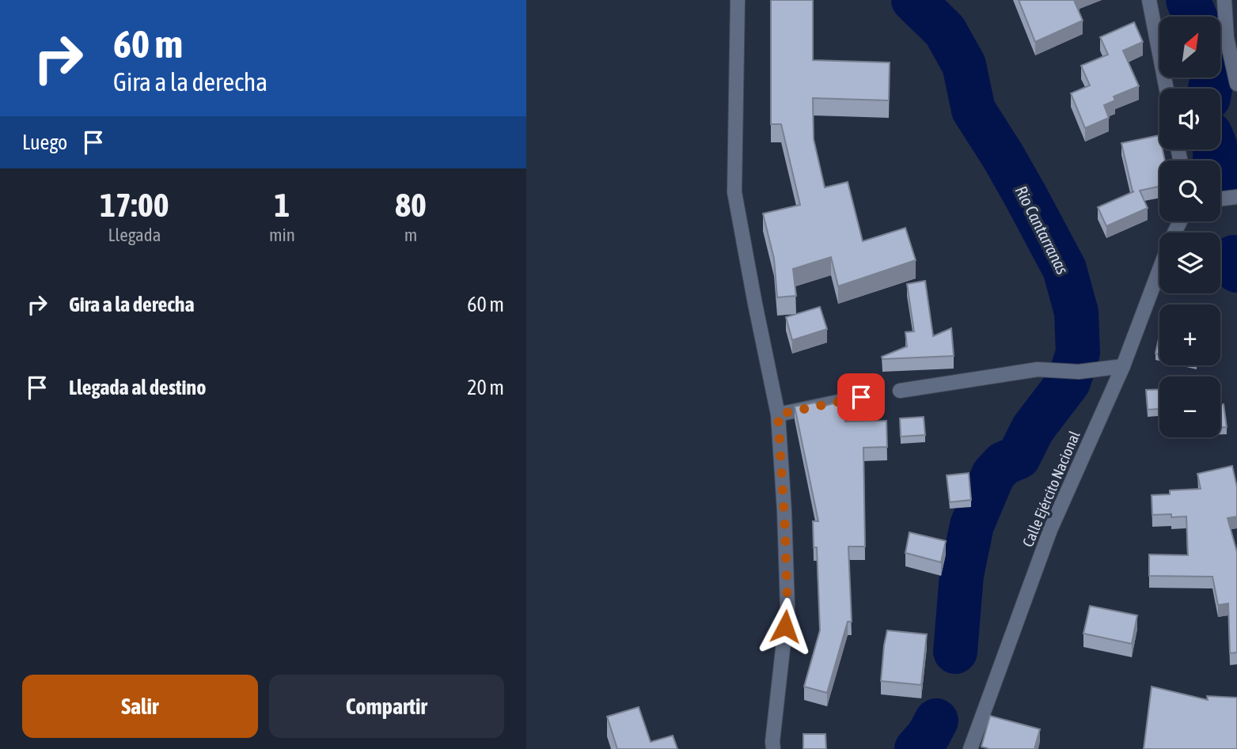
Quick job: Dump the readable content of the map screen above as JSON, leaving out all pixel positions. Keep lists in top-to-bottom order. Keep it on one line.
{"streets":{"street":["Calle Ejército Nacional"]},"water":["Rio Cantarranas"],"north":"top right","page":{"turn":["60 m","Gira a la derecha"],"map_buttons":["+","−"],"then":"Luego","eta":["17:00","Llegada","1","min","80","m"],"list":[{"name":"Gira a la derecha","value":"60 m"},{"name":"Llegada al destino","value":"20 m"}],"buttons":["Salir","Compartir"]}}
